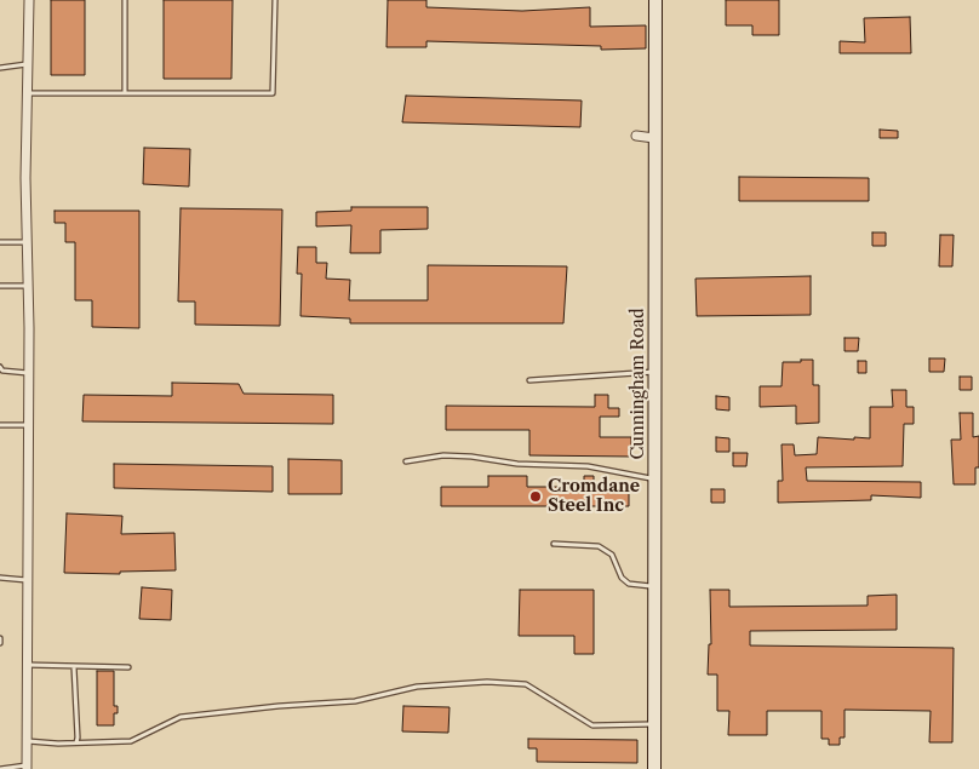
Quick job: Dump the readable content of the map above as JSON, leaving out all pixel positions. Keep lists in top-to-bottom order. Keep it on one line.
{"streets":{"street":["Cunningham Road"]},"places":["Cromdane Steel Inc"]}
